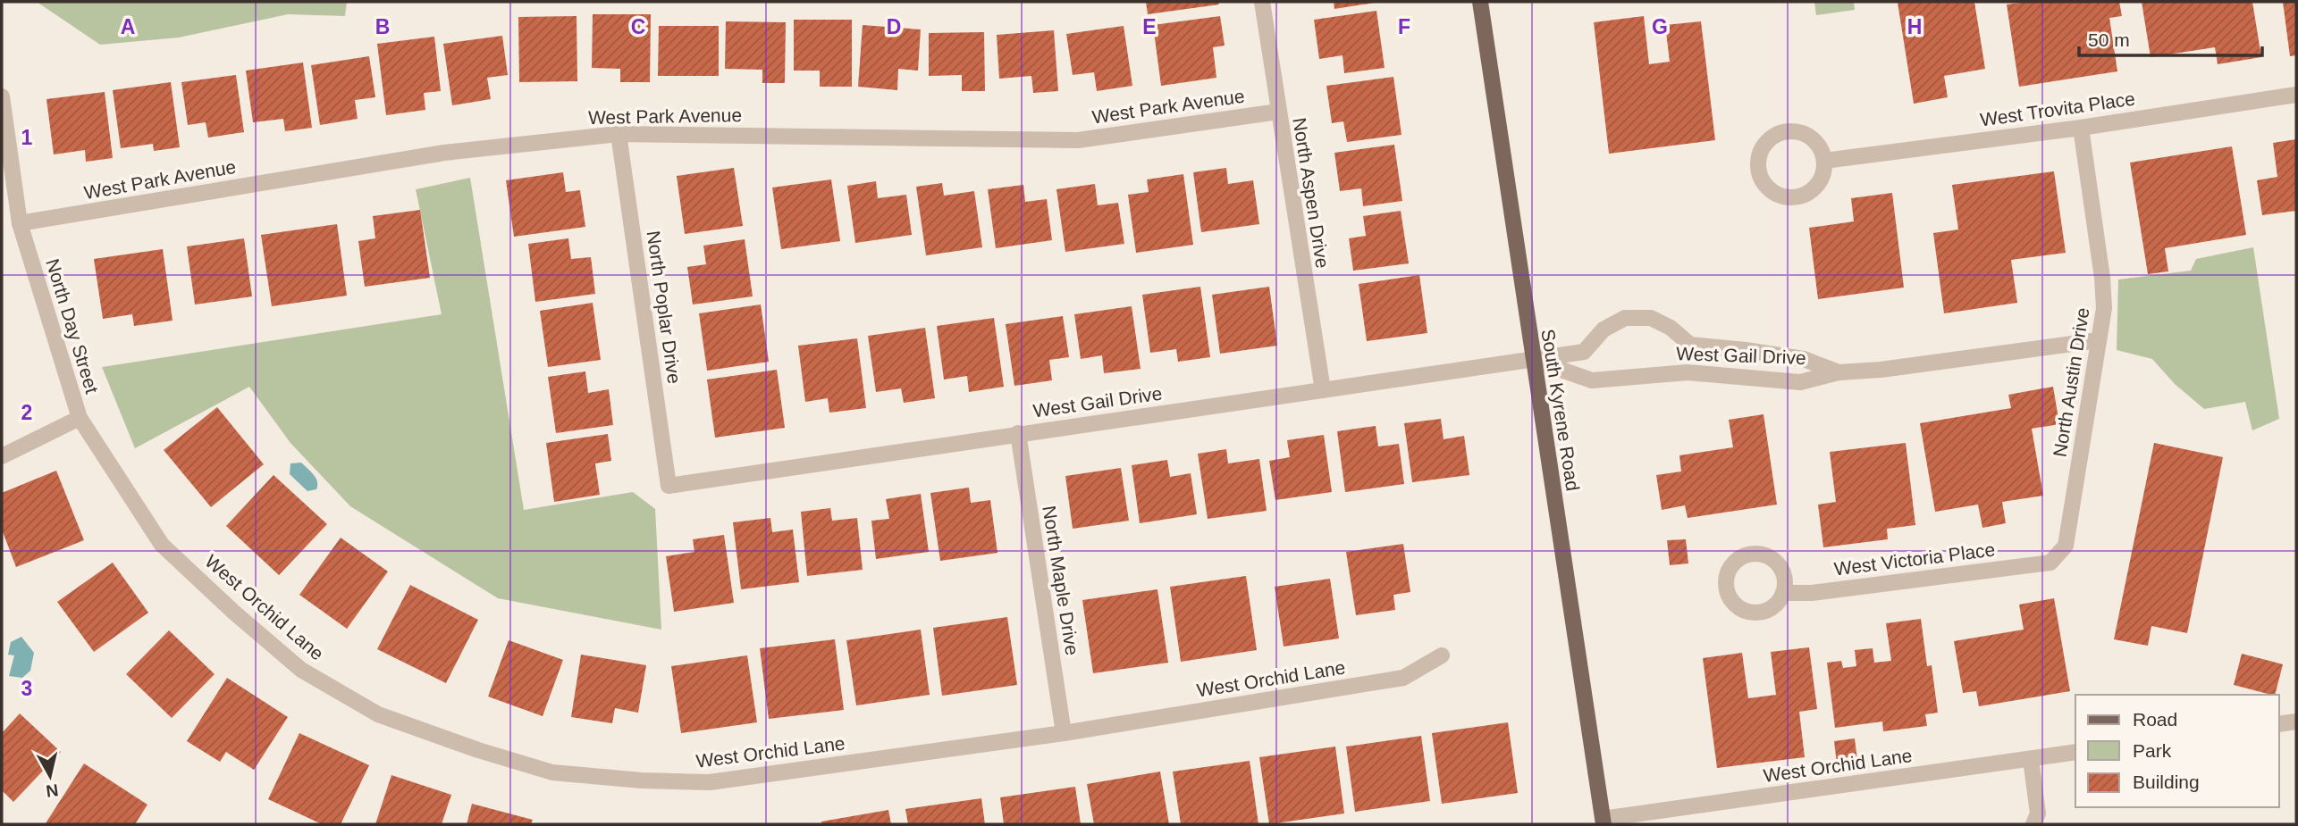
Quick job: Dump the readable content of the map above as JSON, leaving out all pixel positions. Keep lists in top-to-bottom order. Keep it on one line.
{"streets":{"main road":["South Kyrene Road"],"street":["West Park Avenue","West Trovita Place","North Aspen Drive","North Poplar Drive","North Day Street","West Gail Drive","North Austin Drive","West Victoria Place","North Maple Drive","West Orchid Lane"]},"crossings":[["West Park Avenue","North Aspen Drive"],["West Park Avenue","North Poplar Drive"],["West Park Avenue","North Day Street"],["West Trovita Place","North Austin Drive"],["North Aspen Drive","West Gail Drive"],["North Poplar Drive","West Gail Drive"],["North Day Street","West Orchid Lane"],["West Gail Drive","North Austin Drive"],["West Gail Drive","South Kyrene Road"],["West Gail Drive","North Maple Drive"],["North Austin Drive","West Victoria Place"],["South Kyrene Road","West Orchid Lane"],["North Maple Drive","West Orchid Lane"]],"legend":["Road","Park","Building"],"scale_bar":"50 m","north":"bottom","grid":{"columns":["A","B","C","D","E","F","G","H"],"rows":["1","2","3"]}}
